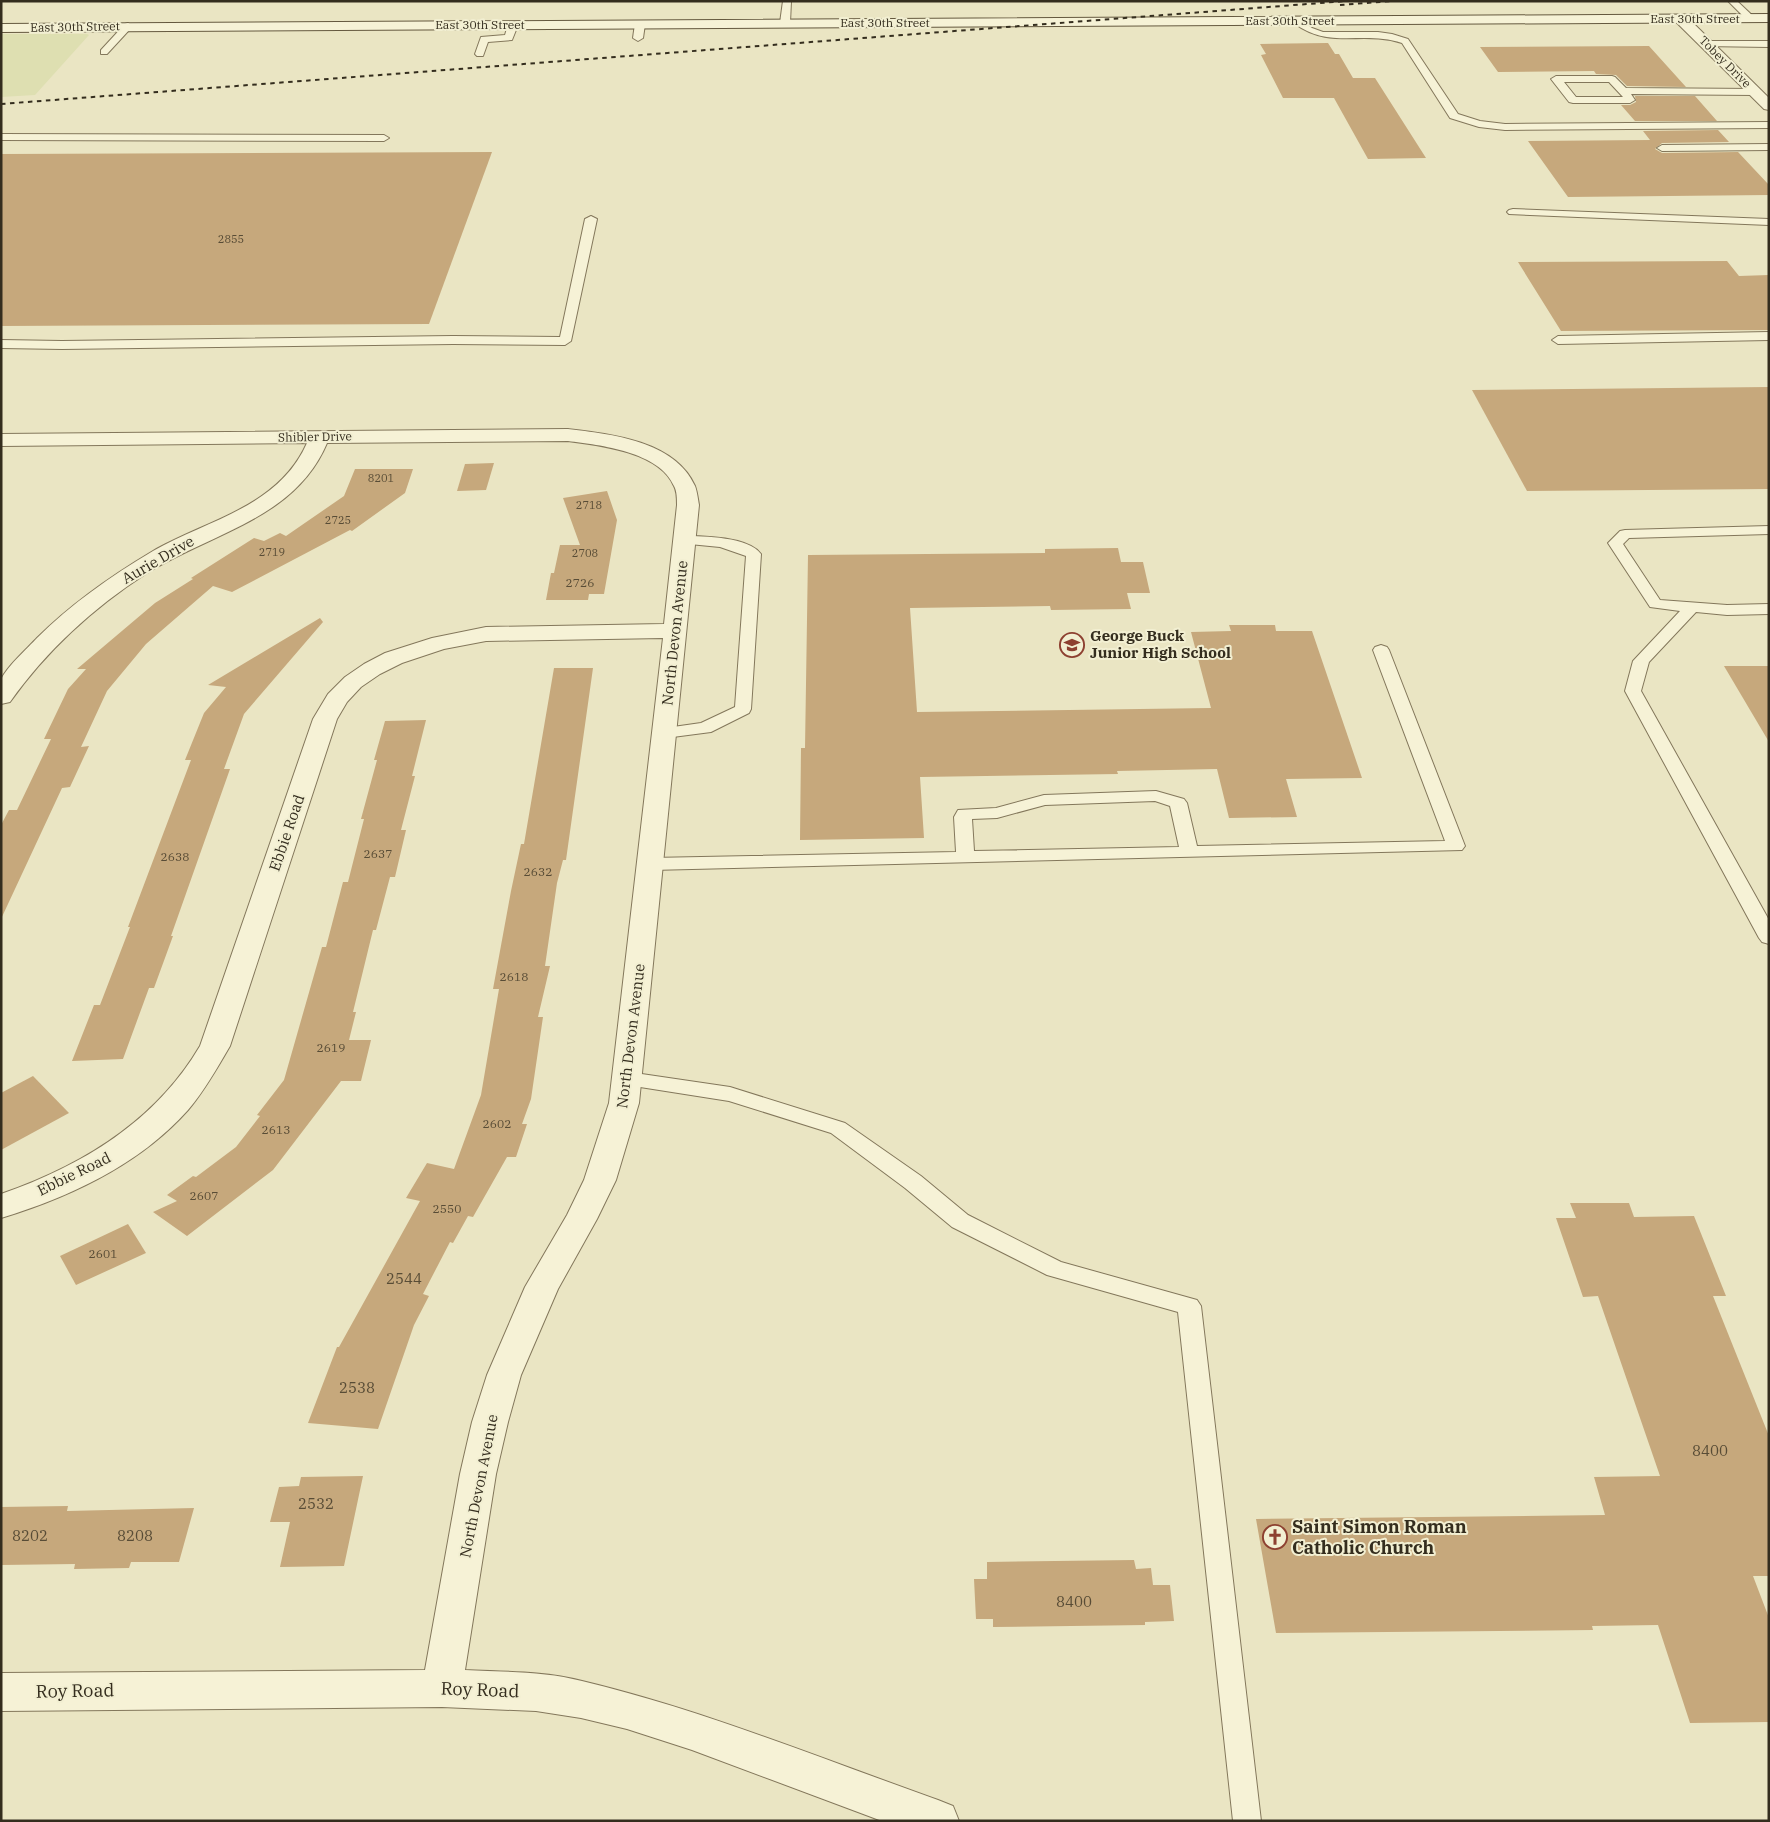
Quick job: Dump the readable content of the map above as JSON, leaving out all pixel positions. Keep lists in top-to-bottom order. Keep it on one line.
{"streets":{"street":["East 30th Street","Tobey Drive","Shibler Drive","Aurie Drive","North Devon Avenue","Ebbie Road","Roy Road"]},"crossings":[["East 30th Street","Tobey Drive"],["Shibler Drive","Aurie Drive"],["Shibler Drive","North Devon Avenue"],["North Devon Avenue","Ebbie Road"],["North Devon Avenue","Roy Road"]],"places":{"school or university":["George Buck Junior High School"],"church":["Saint Simon Roman Catholic Church"]},"house_numbers":["2855","8201","2718","2725","2719","2708","2726","2637","2638","2632","2618","2619","2602","2613","2607","2550","2601","2544","2538","8400","2532","8202","8208","8400"]}
